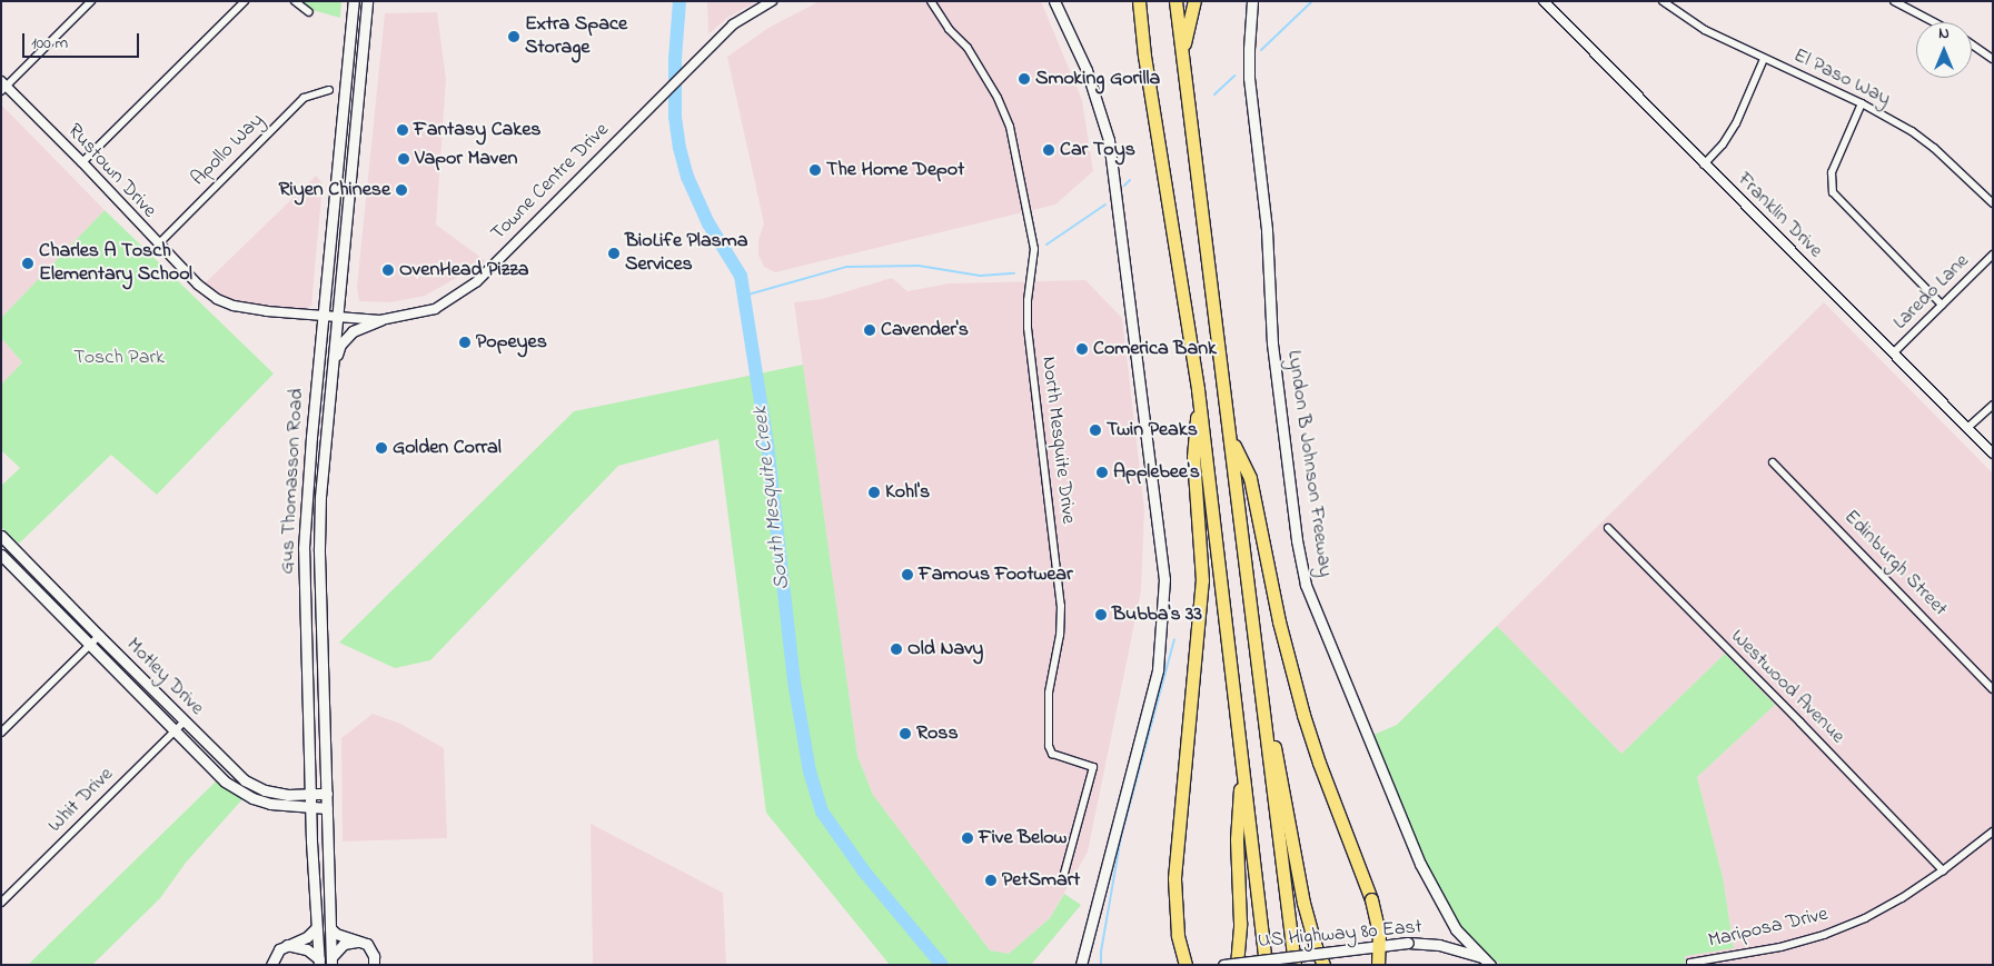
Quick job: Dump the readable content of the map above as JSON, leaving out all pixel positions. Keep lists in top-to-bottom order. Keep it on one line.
{"streets":{"main road":["Lyndon B Johnson Freeway","Gus Thomasson Road","Motley Drive","US Highway 80 East"],"street":["El Paso Way","Apollo Way","Rustown Drive","Towne Centre Drive","Franklin Drive","Laredo Lane","North Mesquite Drive","Edinburgh Street","Westwood Avenue","Whit Drive","Mariposa Drive"]},"crossings":[["Apollo Way","Rustown Drive"],["Rustown Drive","Towne Centre Drive"],["Rustown Drive","Gus Thomasson Road"],["Towne Centre Drive","Gus Thomasson Road"],["Franklin Drive","Laredo Lane"],["Lyndon B Johnson Freeway","US Highway 80 East"],["Gus Thomasson Road","Motley Drive"],["Motley Drive","Whit Drive"],["Westwood Avenue","Mariposa Drive"]],"water":["South Mesquite Creek"],"parks":["Tosch Park"],"places":["Extra Space Storage","Smoking Gorilla","Fantasy Cakes","Car Toys","Vapor Maven","The Home Depot","Riyen Chinese","BioLife Plasma Services","Charles A Tosch Elementary School","OvenHead Pizza","Cavender's","Popeyes","Comerica Bank","Twin Peaks","Golden Corral","Applebee's","Kohl's","Famous Footwear","Bubba's 33","Old Navy","Ross","Five Below","PetSmart"],"scale_bar":"100 m","north":"top"}
